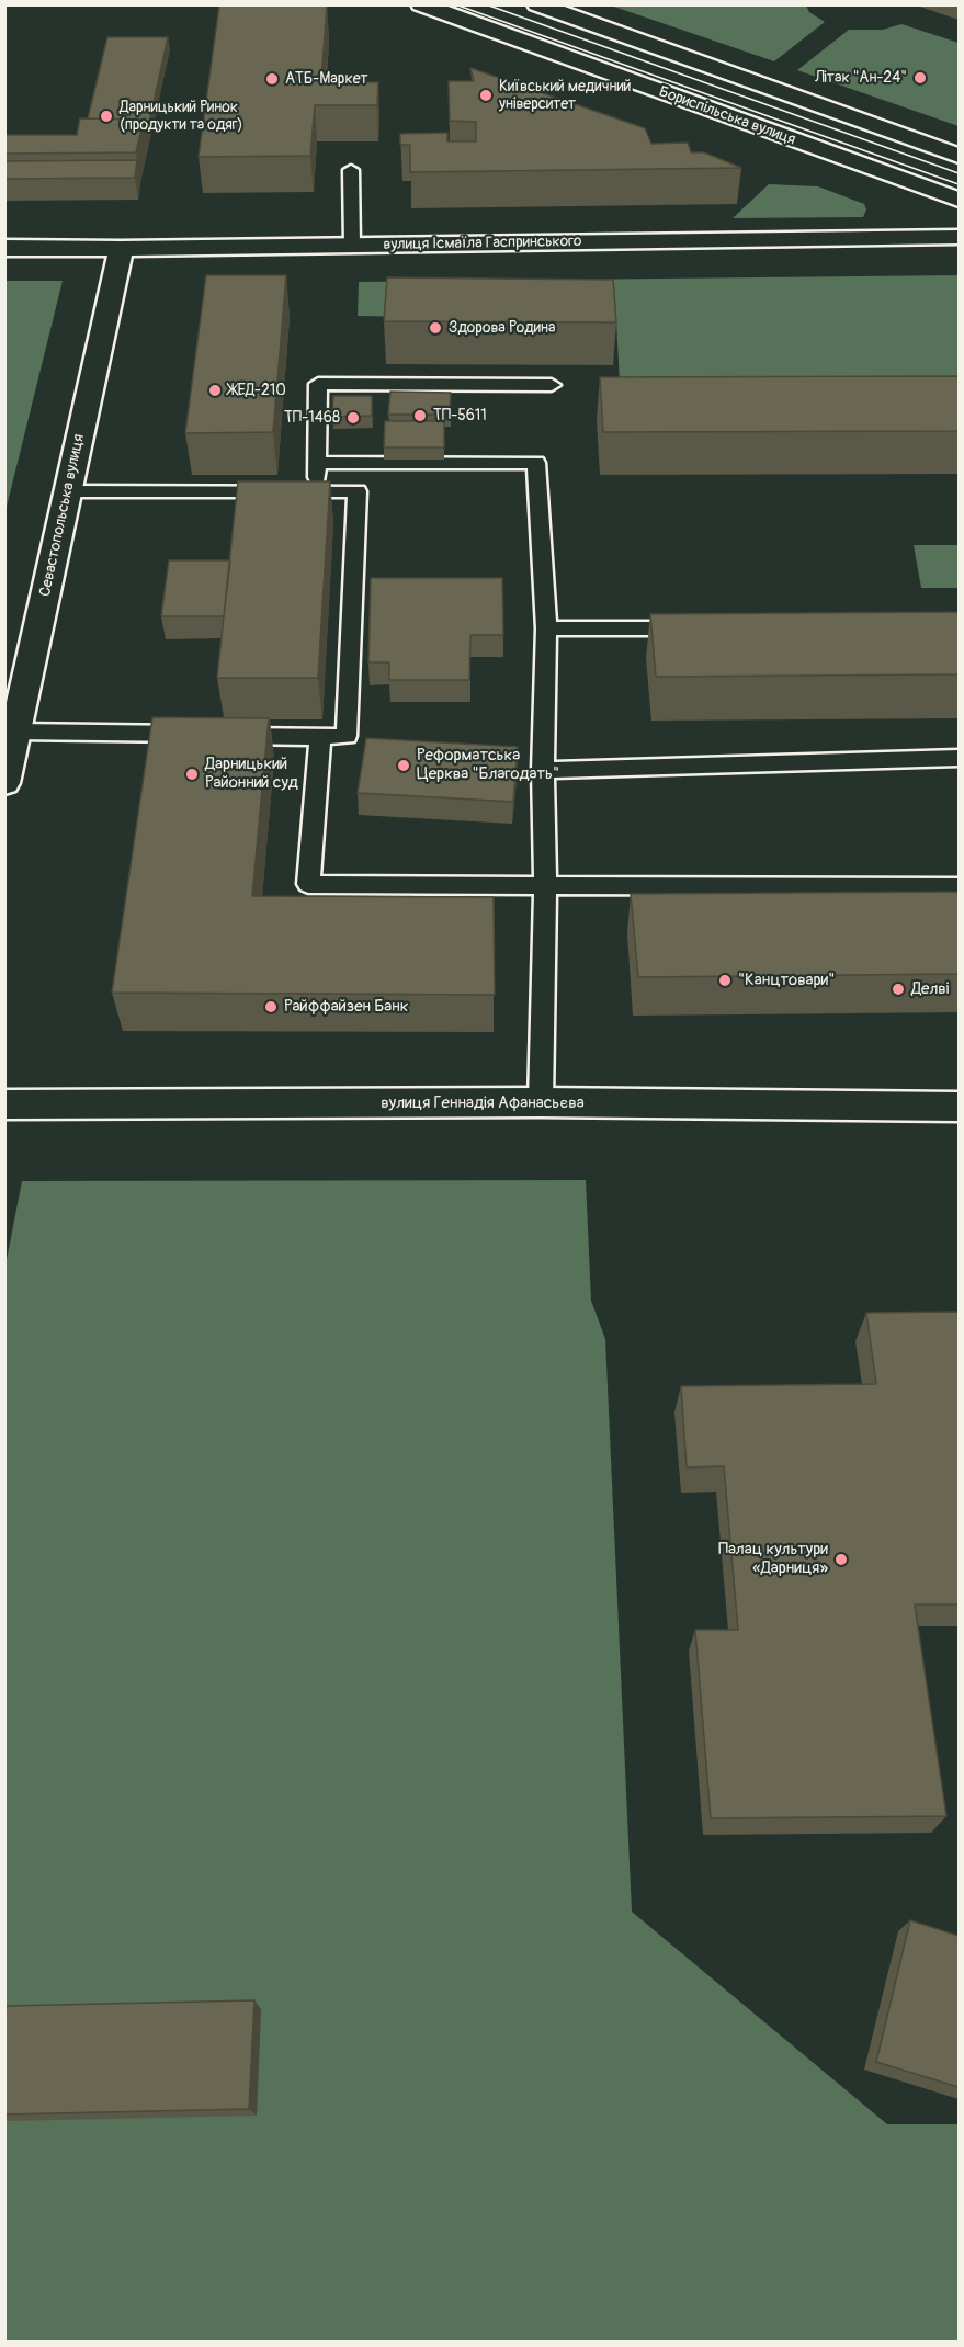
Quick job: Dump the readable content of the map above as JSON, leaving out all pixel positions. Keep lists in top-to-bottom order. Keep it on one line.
{"streets":{"street":["Бориспільська вулиця","вулиця Ісмаїла Гаспринського","Севастопольська вулиця","вулиця Геннадія Афанасьєва"]},"crossings":[["вулиця Ісмаїла Гаспринського","Севастопольська вулиця"]],"places":["Літак \"Ан-24\"","АТБ-Маркет","Київський медичний університет","Дарницький Ринок (продукти та одяг)","Здорова Родина","ЖЕД-210","ТП-5611","ТП-1468","Реформатська Церква \"Благодать\"","Дарницький Районний суд","\"Канцтовари\"","Делві","Райффайзен Банк","Палац культури «Дарниця»"]}
